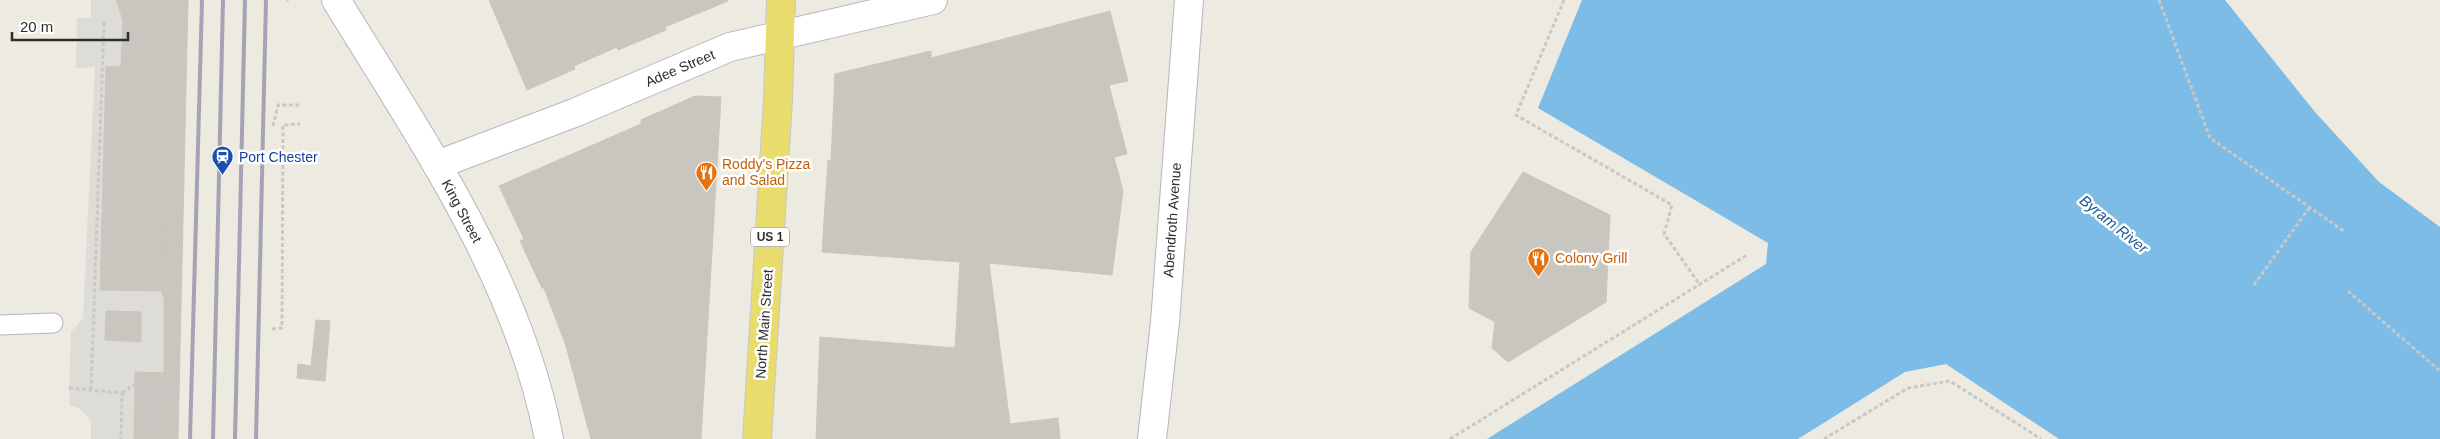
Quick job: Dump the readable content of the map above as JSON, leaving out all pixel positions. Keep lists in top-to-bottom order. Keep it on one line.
{"streets":{"main road":["US 1","North Main Street"],"street":["Adee Street","King Street","Abendroth Avenue"]},"crossings":[["Adee Street","King Street"],["Adee Street","North Main Street"]],"water":["Byram River"],"places":{"station":["Port Chester"],"restaurant":["Roddy's Pizza and Salad","Colony Grill"]},"scale_bar":"20 m"}
